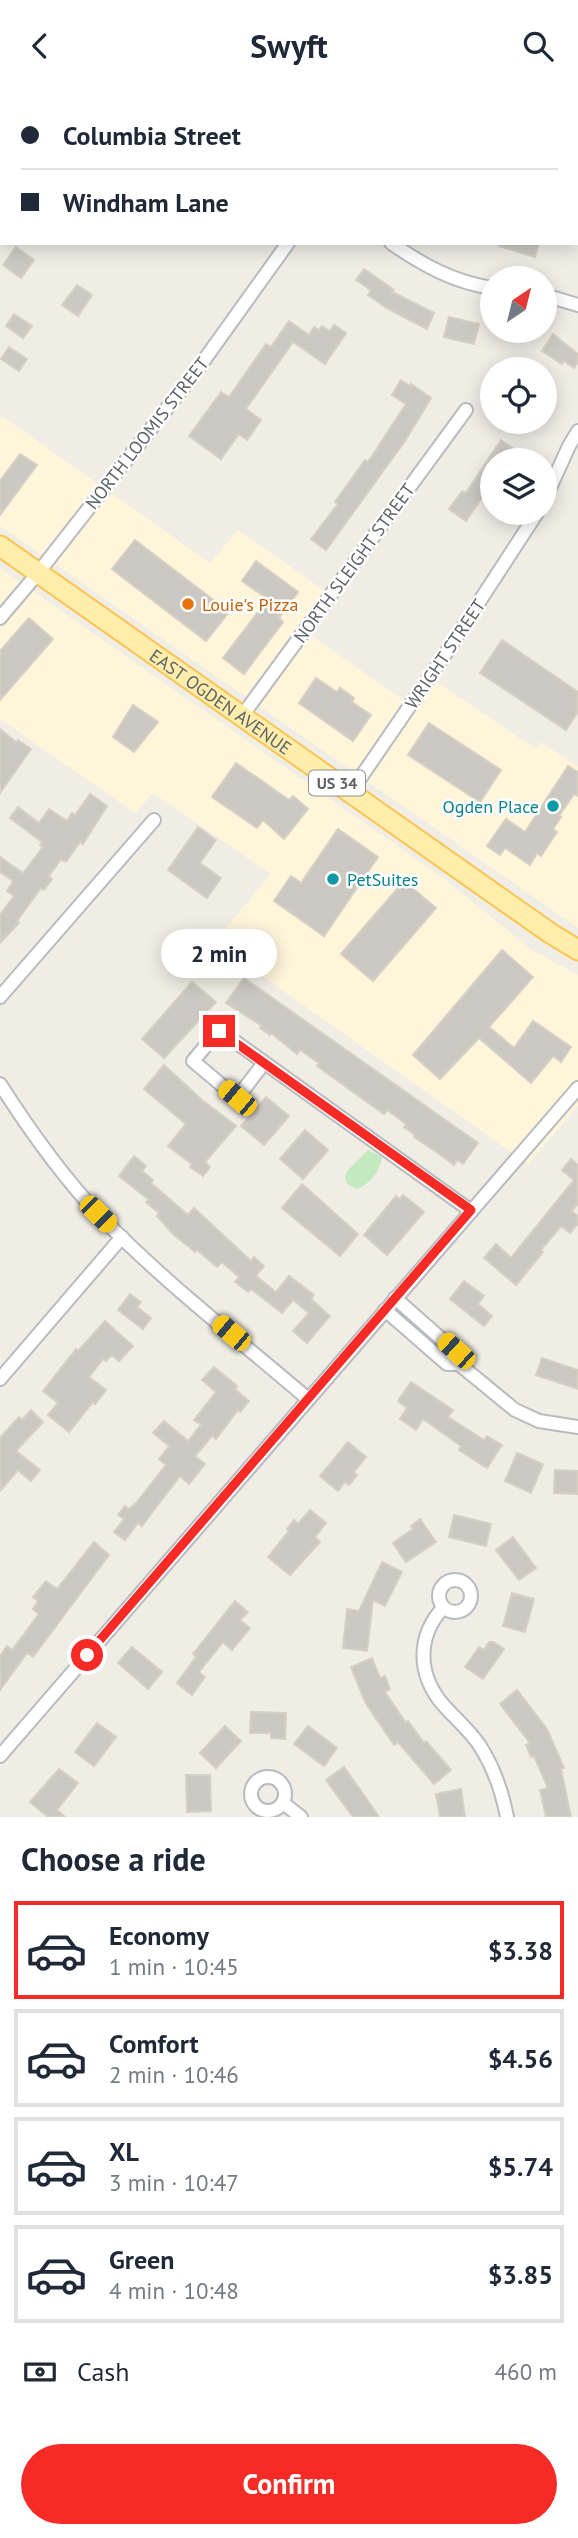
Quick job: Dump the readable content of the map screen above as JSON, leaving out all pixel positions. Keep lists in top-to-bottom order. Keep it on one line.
{"streets":{"main road":["EAST OGDEN AVENUE","US 34"],"street":["NORTH LOOMIS STREET","NORTH SLEIGHT STREET","WRIGHT STREET"]},"crossings":[["NORTH LOOMIS STREET","EAST OGDEN AVENUE"],["NORTH SLEIGHT STREET","EAST OGDEN AVENUE"],["WRIGHT STREET","EAST OGDEN AVENUE"]],"places":["Louie's Pizza","Ogden Place","PetSuites"],"north":"top right","page":{"header":"Swyft","banner":["Columbia Street","Windham Lane"],"bubble":"2 min","heading":"Choose a ride","list":[{"name":"Economy","note":"1 min · 10:45","value":"$3.38"},{"name":"Comfort","note":"2 min · 10:46","value":"$4.56"},{"name":"XL","note":"3 min · 10:47","value":"$5.74"},{"name":"Green","note":"4 min · 10:48","value":"$3.85"}],"pay":["Cash","460 m"],"buttons":"Confirm"}}
